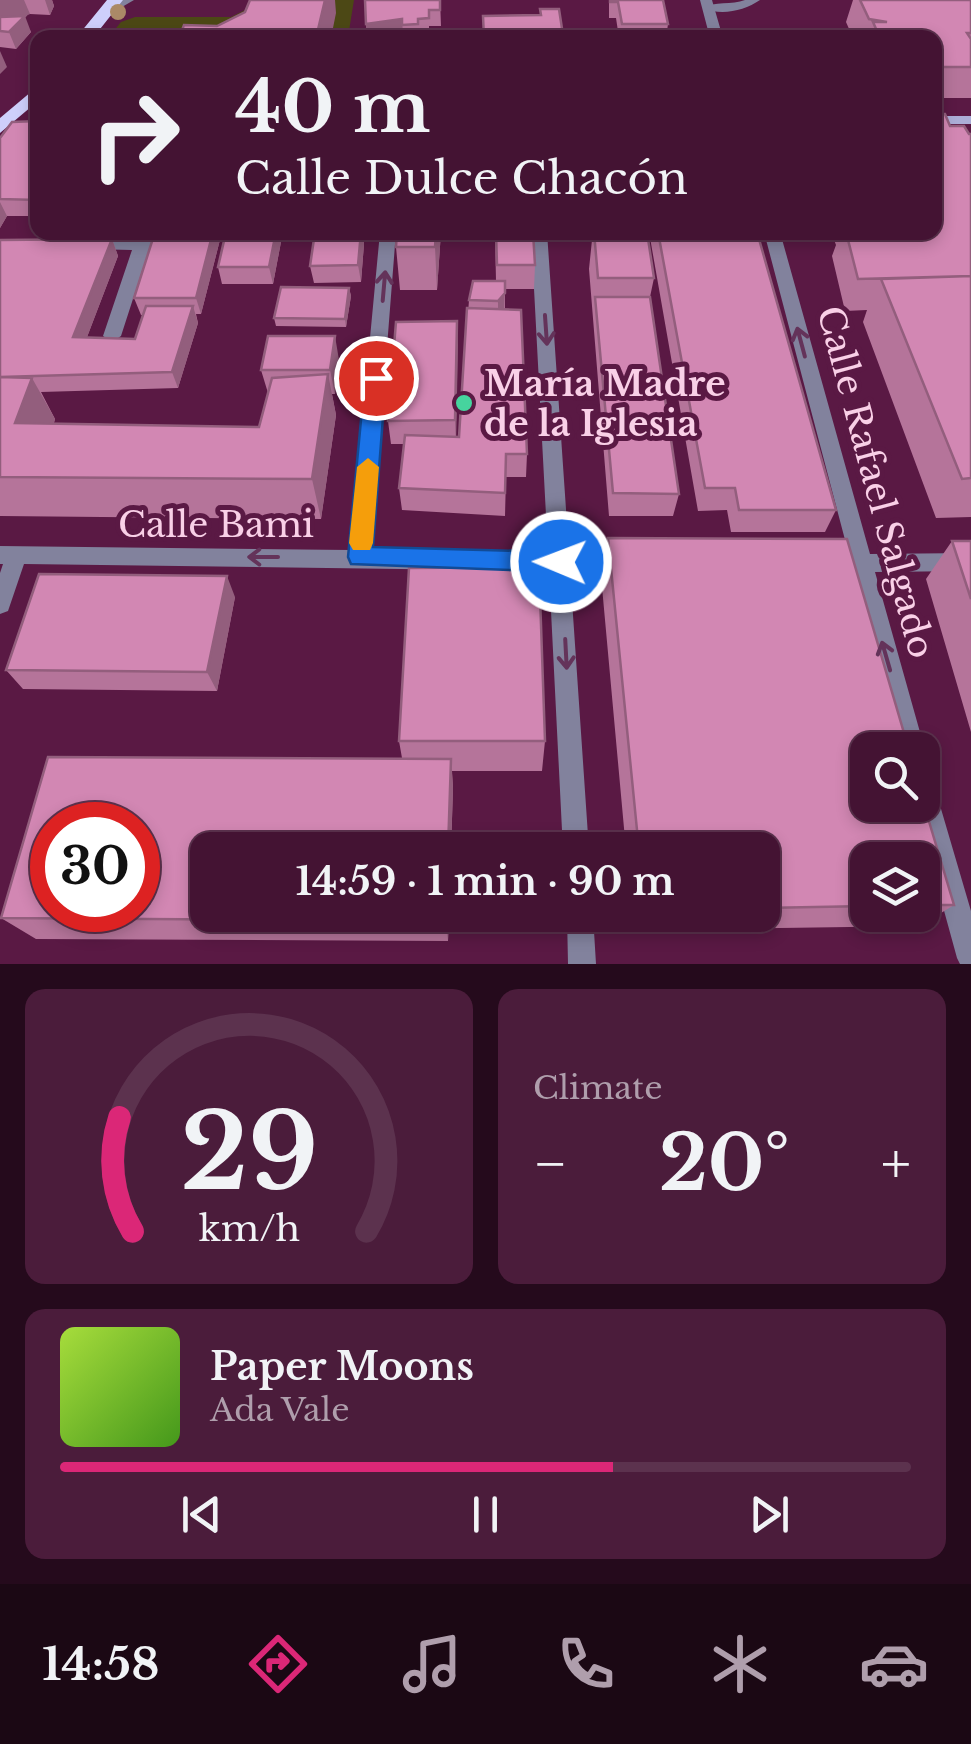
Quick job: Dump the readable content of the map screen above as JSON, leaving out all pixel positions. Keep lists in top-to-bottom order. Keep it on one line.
{"streets":{"street":["Calle Rafael Salgado","Calle Bami"]},"one_way":["Calle Rafael Salgado","Calle Bami"],"places":["María Madre de la Iglesia"],"page":{"turn":["40 m","Calle Dulce Chacón"],"limit":"30","trip":"14:59 · 1 min · 90 m","tile":"Climate","heat":["−","20°","+"],"song":["Paper Moons","Ada Vale"],"tabs":"14:58","gauge":["29","km/h"]}}
